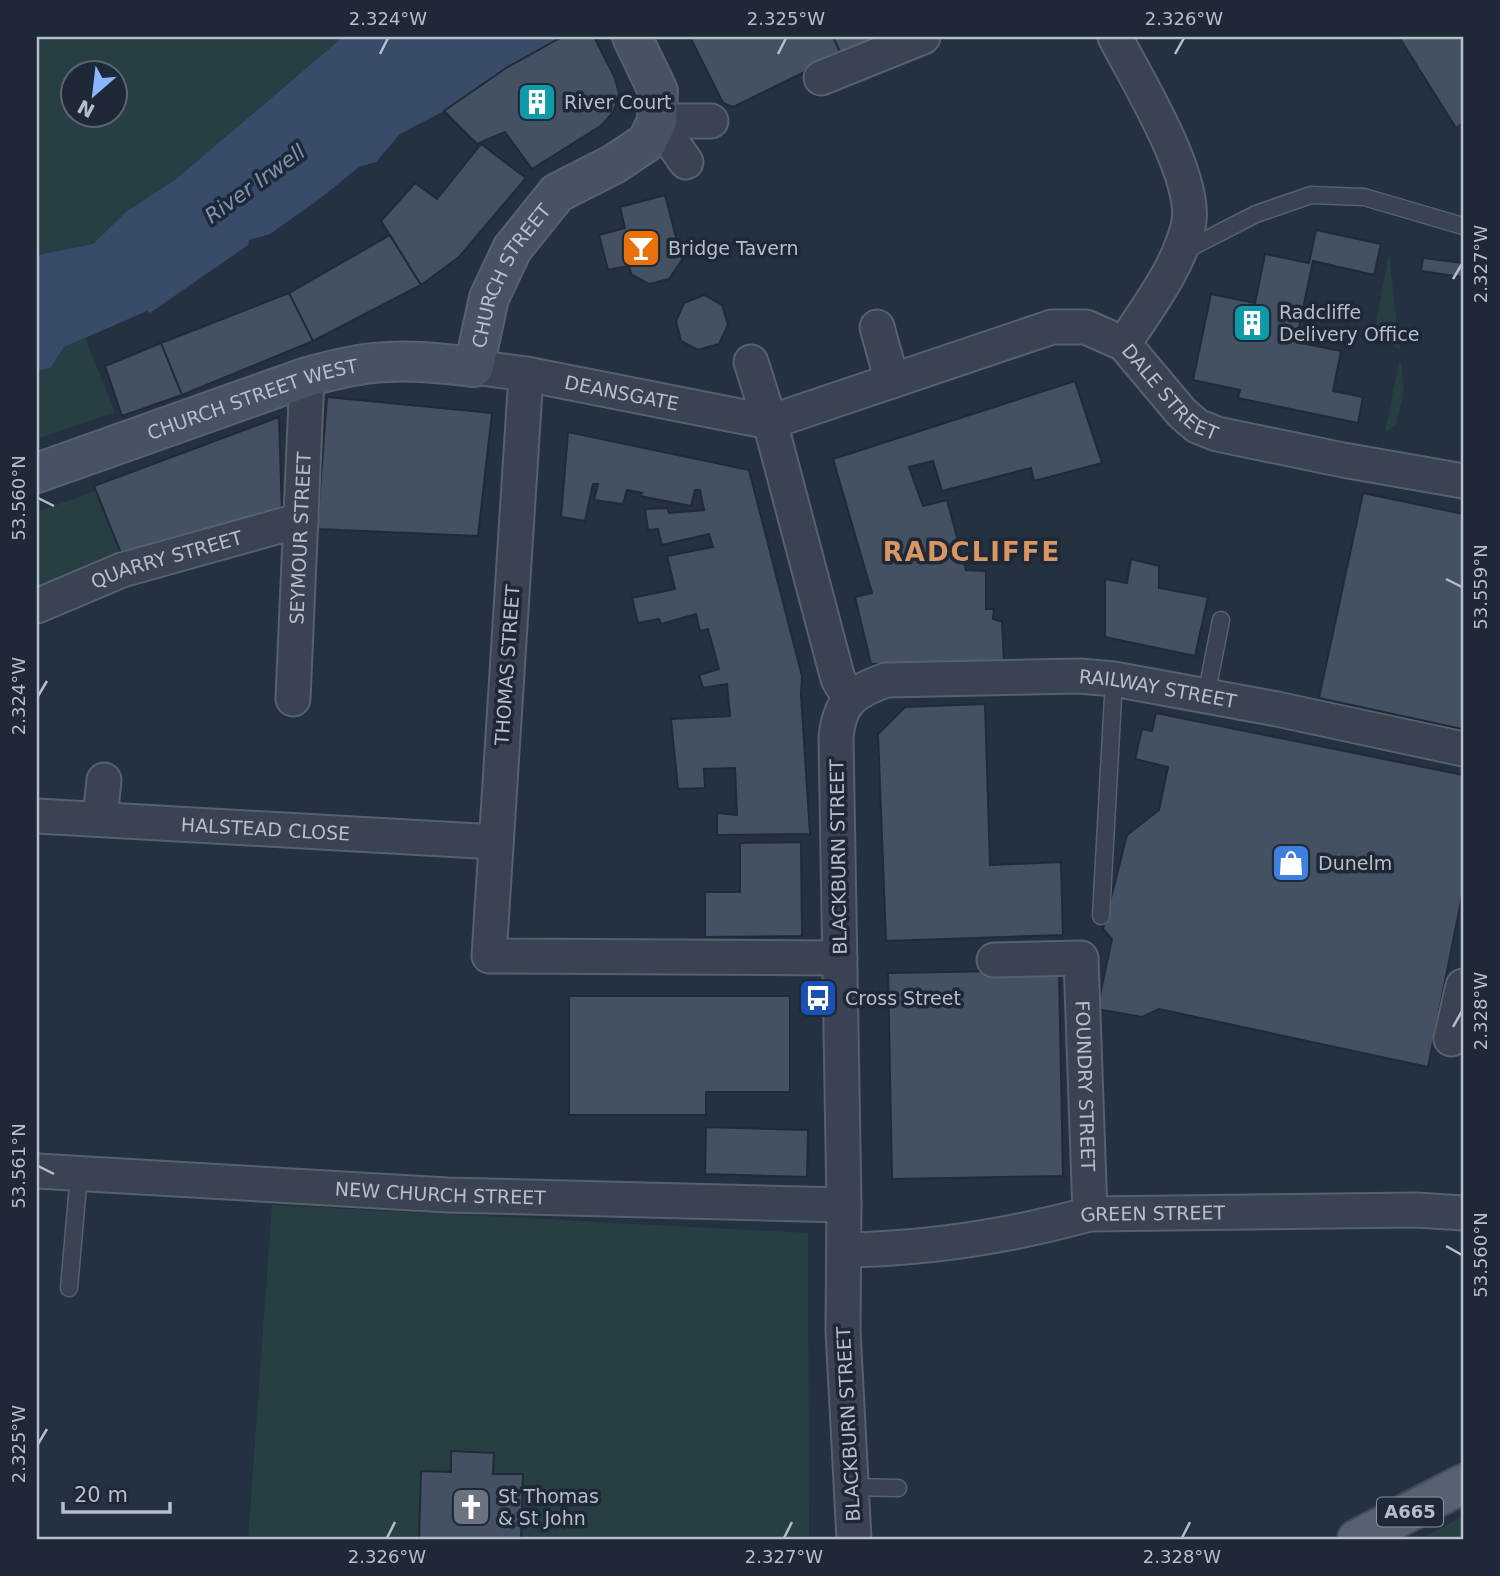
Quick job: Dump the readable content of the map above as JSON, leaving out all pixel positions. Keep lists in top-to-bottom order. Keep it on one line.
{"streets":{"main road":["A665"],"street":["CHURCH STREET","DALE STREET","DEANSGATE","CHURCH STREET WEST","SEYMOUR STREET","QUARRY STREET","THOMAS STREET","RAILWAY STREET","HALSTEAD CLOSE","BLACKBURN STREET","FOUNDRY STREET","NEW CHURCH STREET","GREEN STREET"]},"crossings":[["CHURCH STREET","DEANSGATE"],["CHURCH STREET","CHURCH STREET WEST"],["DALE STREET","DEANSGATE"],["DEANSGATE","CHURCH STREET WEST"],["DEANSGATE","THOMAS STREET"],["CHURCH STREET WEST","SEYMOUR STREET"],["SEYMOUR STREET","QUARRY STREET"],["THOMAS STREET","HALSTEAD CLOSE"],["THOMAS STREET","BLACKBURN STREET"],["RAILWAY STREET","BLACKBURN STREET"],["BLACKBURN STREET","NEW CHURCH STREET"],["BLACKBURN STREET","GREEN STREET"],["FOUNDRY STREET","GREEN STREET"]],"districts":["RADCLIFFE"],"water":["River Irwell"],"places":{"building":["River Court","Radcliffe Delivery Office"],"bar":["Bridge Tavern"],"shop":["Dunelm"],"bus stop":["Cross Street"],"church":["St Thomas & St John"]},"scale_bar":"20 m","north":"bottom left","coordinates":["2.324°W","2.325°W","2.326°W","2.327°W","53.560°N","53.559°N","2.328°W","53.561°N"]}
